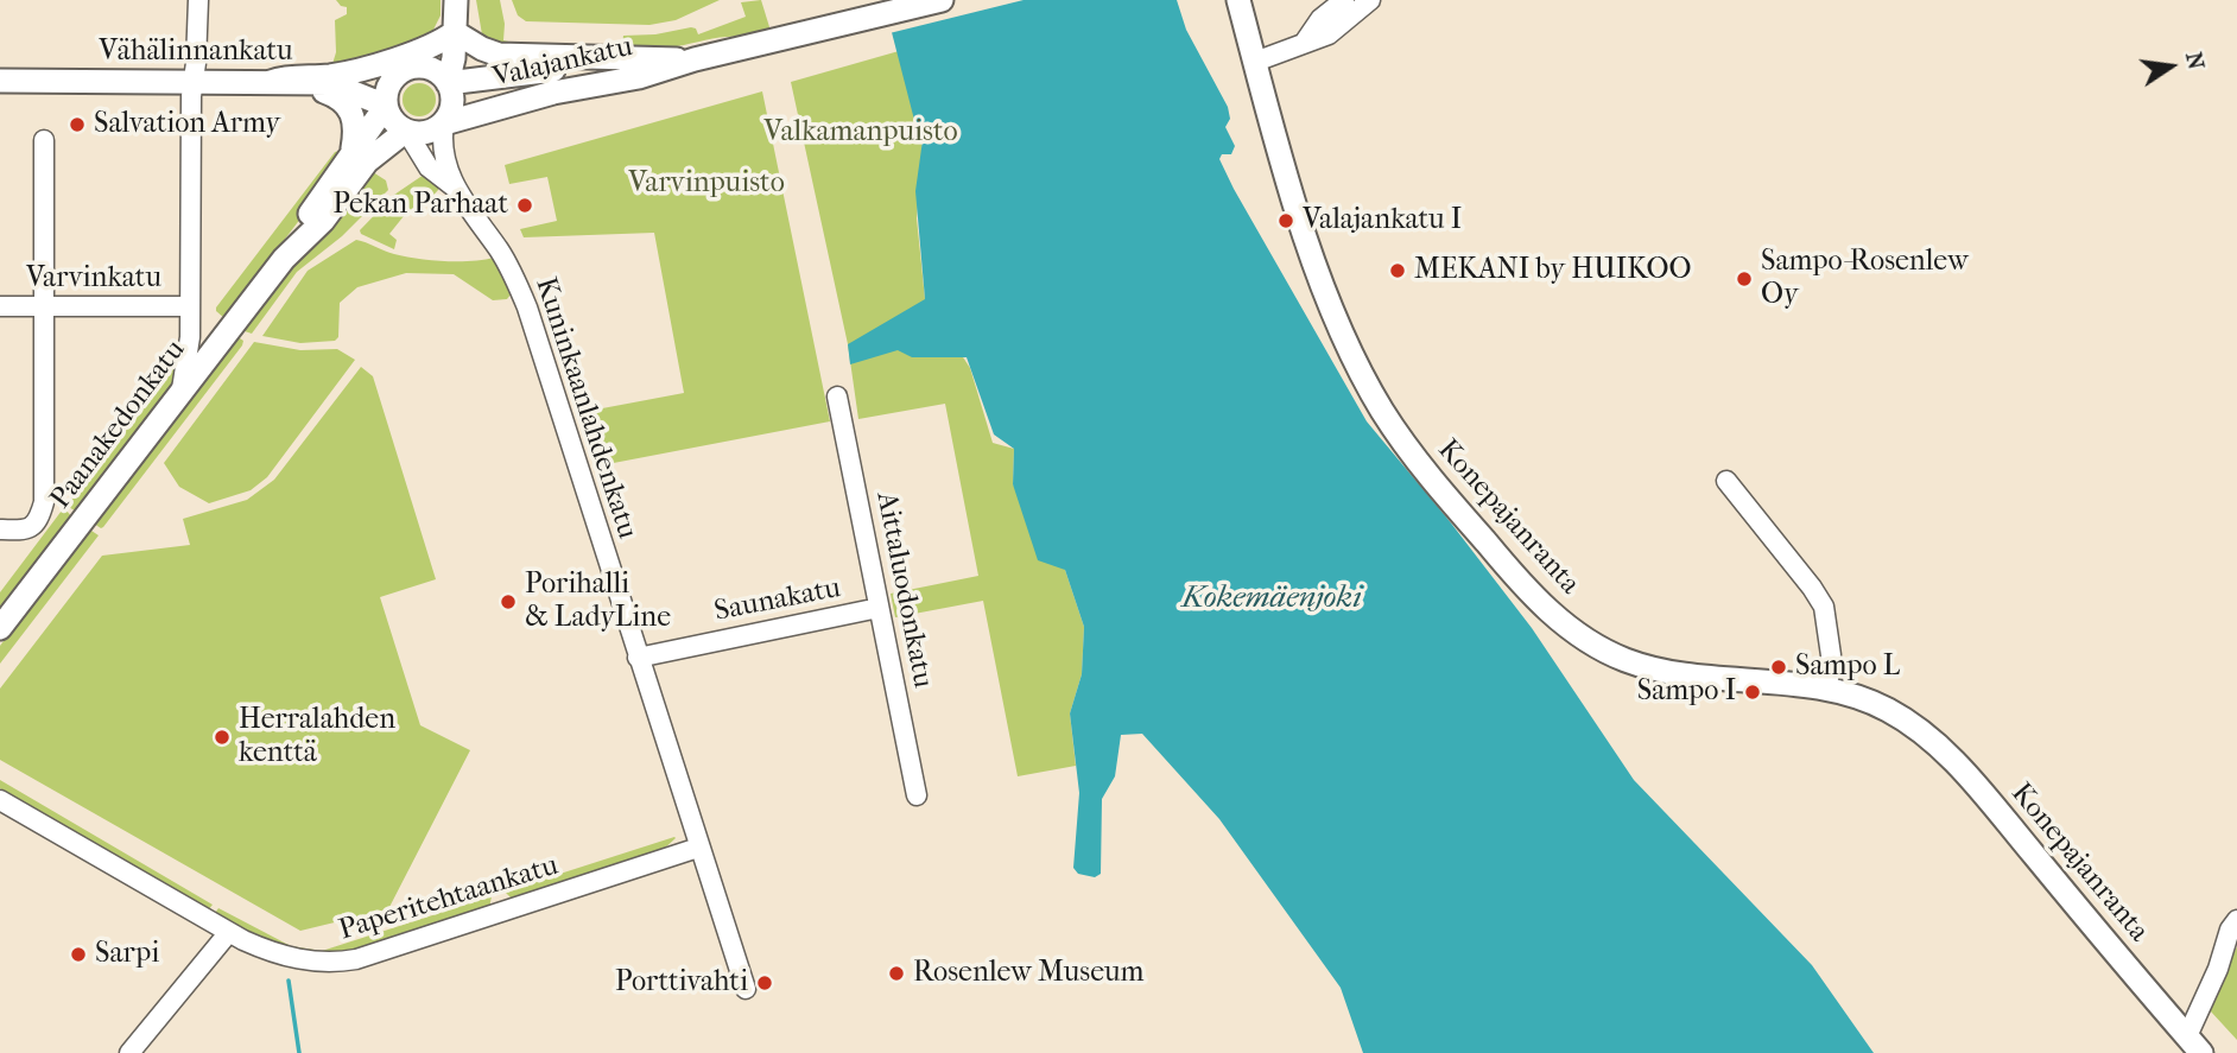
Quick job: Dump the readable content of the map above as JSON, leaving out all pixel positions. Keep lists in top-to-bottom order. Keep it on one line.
{"streets":{"main road":["Vähälinnankatu","Valajankatu","Paanakedonkatu","Konepajanranta"],"street":["Varvinkatu","Kuninkaanlahdenkatu","Aittaluodonkatu","Saunakatu","Paperitehtaankatu"]},"crossings":[["Vähälinnankatu","Valajankatu"],["Vähälinnankatu","Kuninkaanlahdenkatu"],["Vähälinnankatu","Paanakedonkatu"],["Valajankatu","Kuninkaanlahdenkatu"],["Valajankatu","Paanakedonkatu"],["Kuninkaanlahdenkatu","Paanakedonkatu"],["Kuninkaanlahdenkatu","Saunakatu"],["Kuninkaanlahdenkatu","Paperitehtaankatu"],["Aittaluodonkatu","Saunakatu"]],"water":["Kokemäenjoki"],"parks":["Valkamanpuisto","Varvinpuisto"],"places":["Salvation Army","Pekan Parhaat","Valajankatu I","MEKANI by HUIKOO","Sampo-Rosenlew Oy","Porihalli & LadyLine","Sampo L","Sampo I","Herralahden kenttä","Sarpi","Rosenlew Museum","Porttivahti"],"north":"right"}
